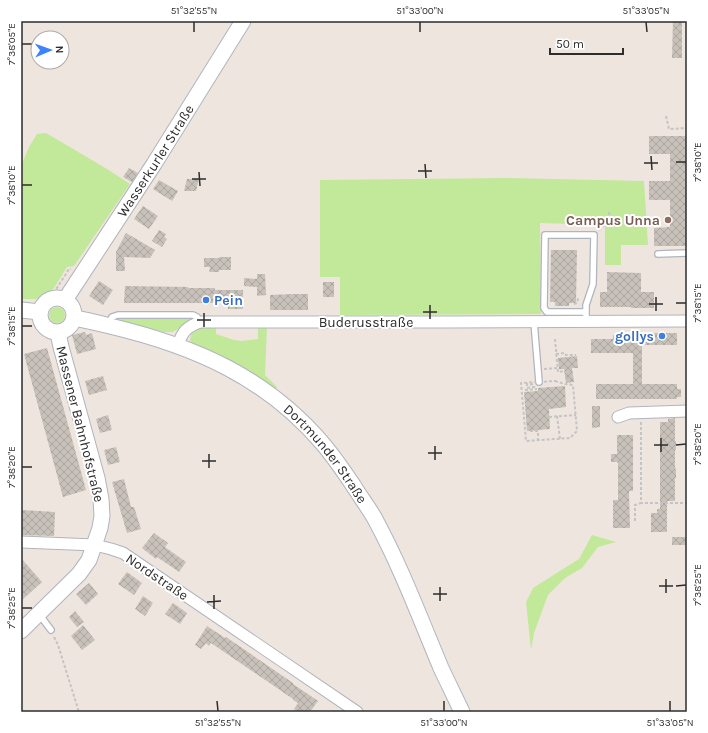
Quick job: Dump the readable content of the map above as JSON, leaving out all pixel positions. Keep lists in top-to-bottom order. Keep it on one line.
{"streets":{"main road":["Wasserkurler Straße","Massener Bahnhofstraße","Dortmunder Straße"],"street":["Buderusstraße","Nordstraße"]},"crossings":[["Wasserkurler Straße","Massener Bahnhofstraße"],["Wasserkurler Straße","Dortmunder Straße"],["Buderusstraße","Dortmunder Straße"],["Massener Bahnhofstraße","Dortmunder Straße"],["Massener Bahnhofstraße","Nordstraße"]],"places":["Campus Unna","Pein","gollys"],"scale_bar":"50 m","north":"right","coordinates":["51°32'55\"N","51°33'00\"N","51°33'05\"N","7°38'05\"E","7°38'10\"E","7°38'15\"E","7°38'20\"E","7°38'25\"E"]}
